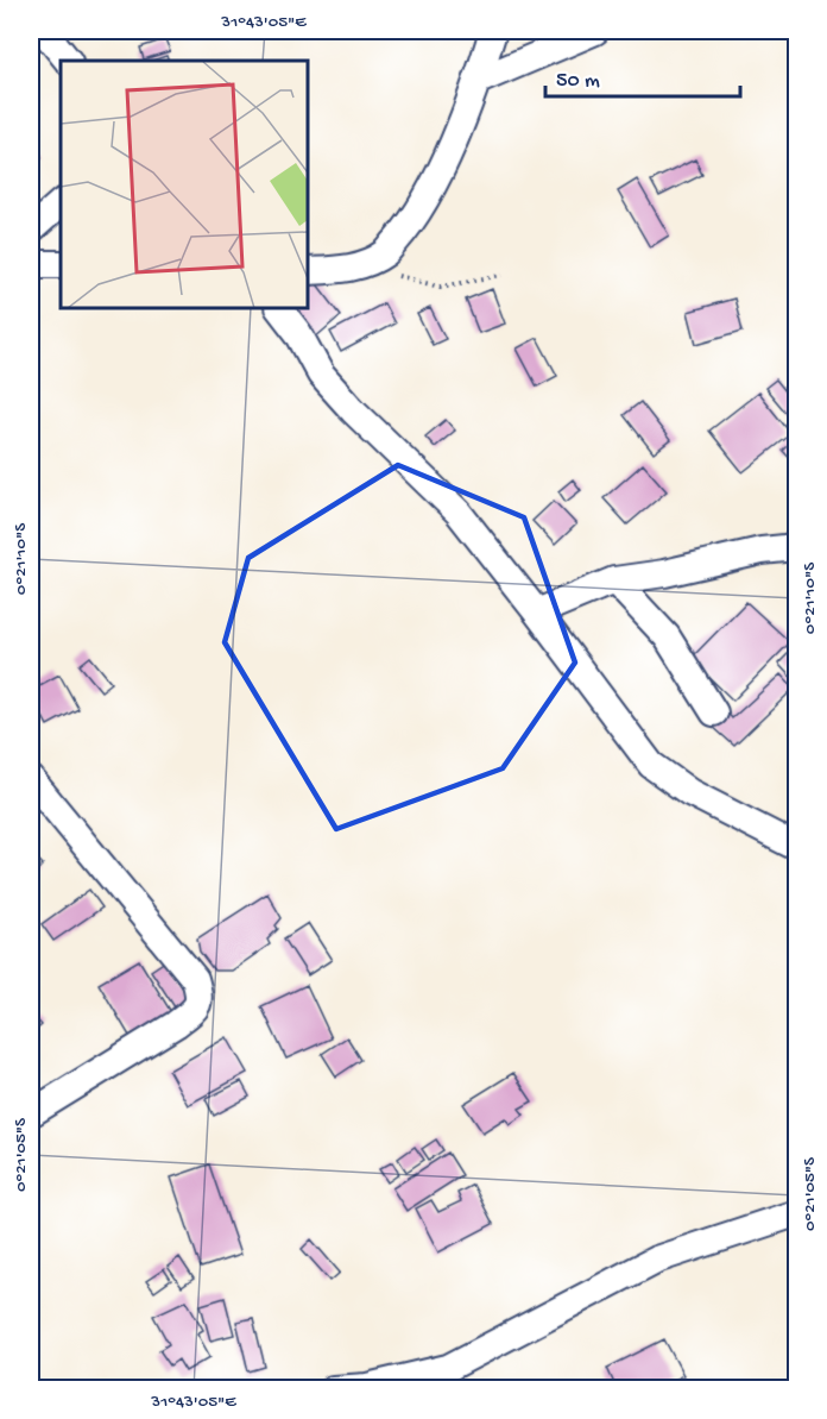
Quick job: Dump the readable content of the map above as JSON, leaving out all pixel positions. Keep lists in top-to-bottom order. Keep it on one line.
{"scale_bar":"50 m","coordinates":["31°43'05\"E","0°21'10\"S","0°21'05\"S"]}
